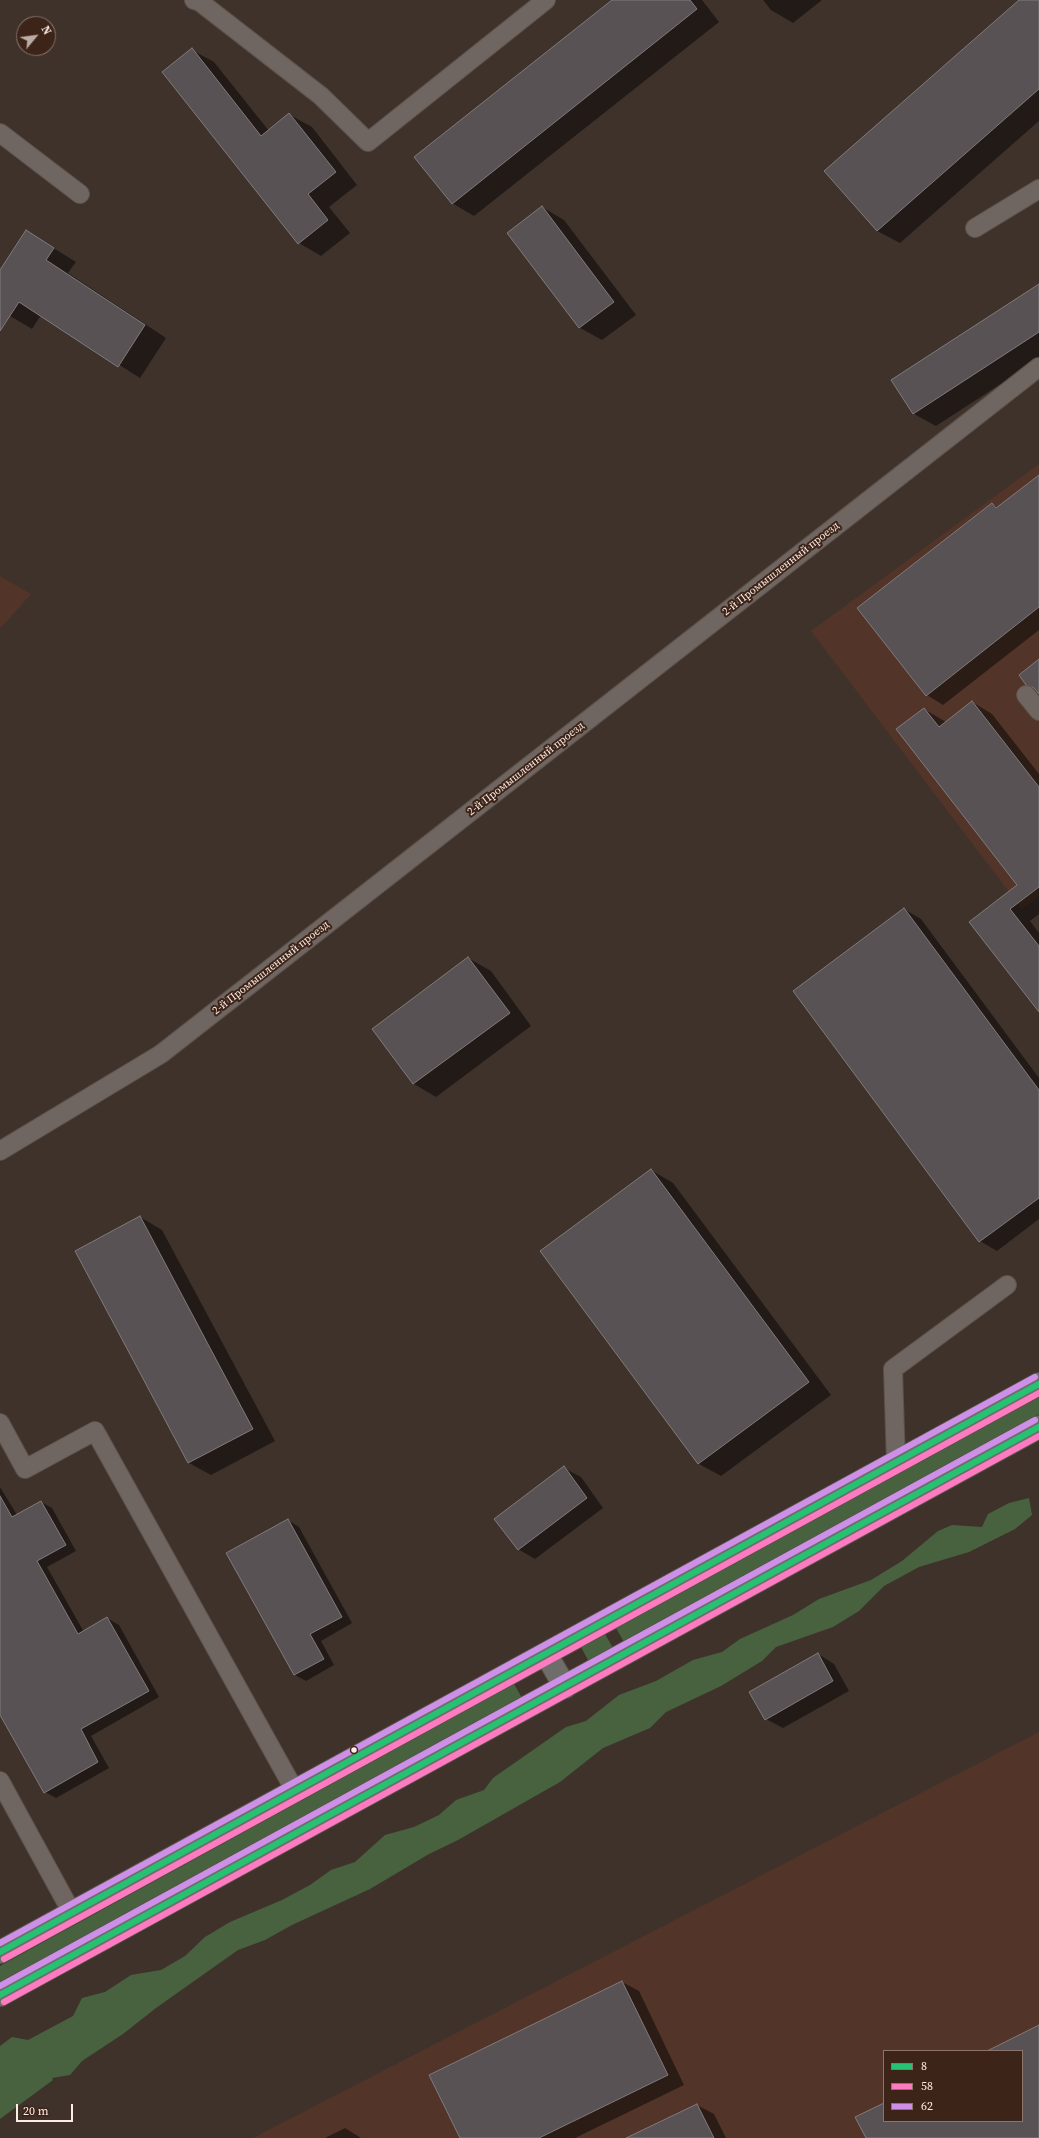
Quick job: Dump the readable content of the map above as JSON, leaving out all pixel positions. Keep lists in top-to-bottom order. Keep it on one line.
{"streets":{"lane":["2-й Промышленный проезд"]},"lines":["transit line 62","transit line 8","transit line 58"],"legend":["8","58","62"],"scale_bar":"20 m","north":"top right"}
